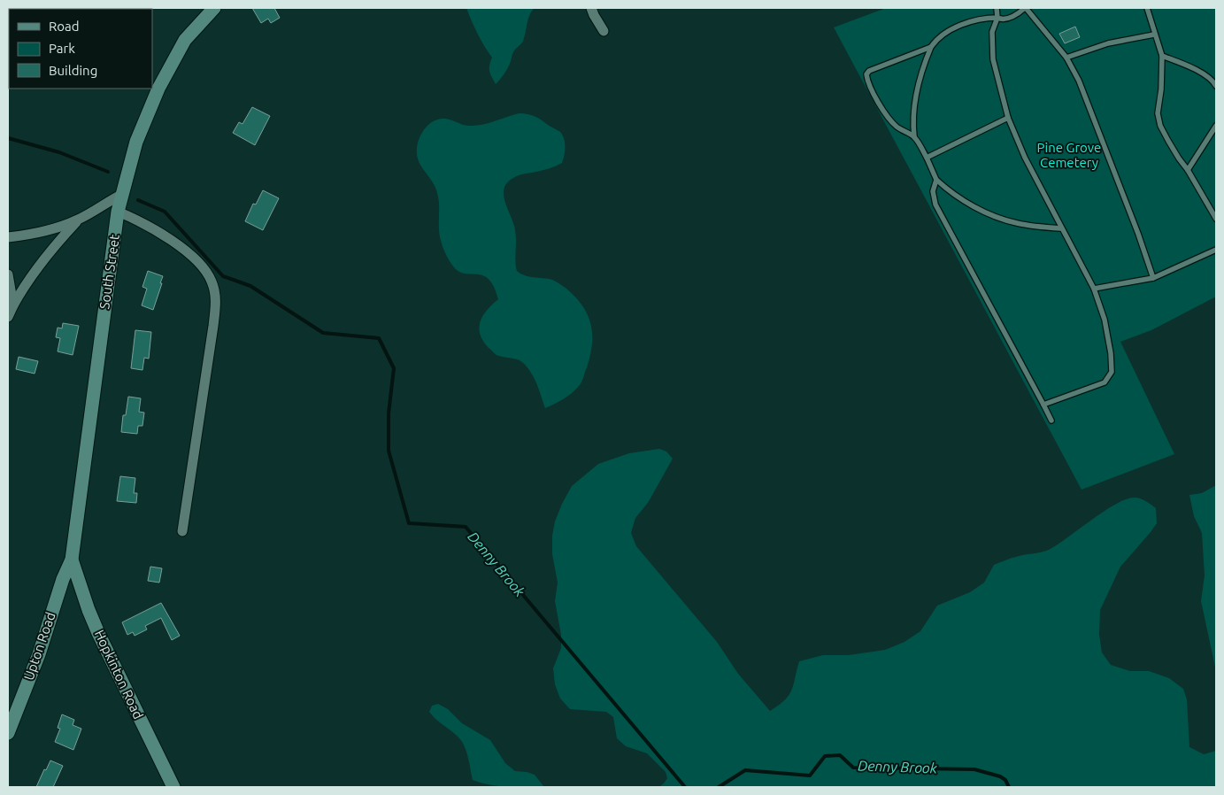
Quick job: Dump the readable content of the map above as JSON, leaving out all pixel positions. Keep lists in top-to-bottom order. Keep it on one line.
{"streets":{"main road":["South Street","Upton Road","Hopkinton Road"]},"crossings":[["South Street","Upton Road"],["South Street","Hopkinton Road"],["Upton Road","Hopkinton Road"]],"water":["Denny Brook"],"parks":["Pine Grove Cemetery"],"legend":["Road","Park","Building"]}
